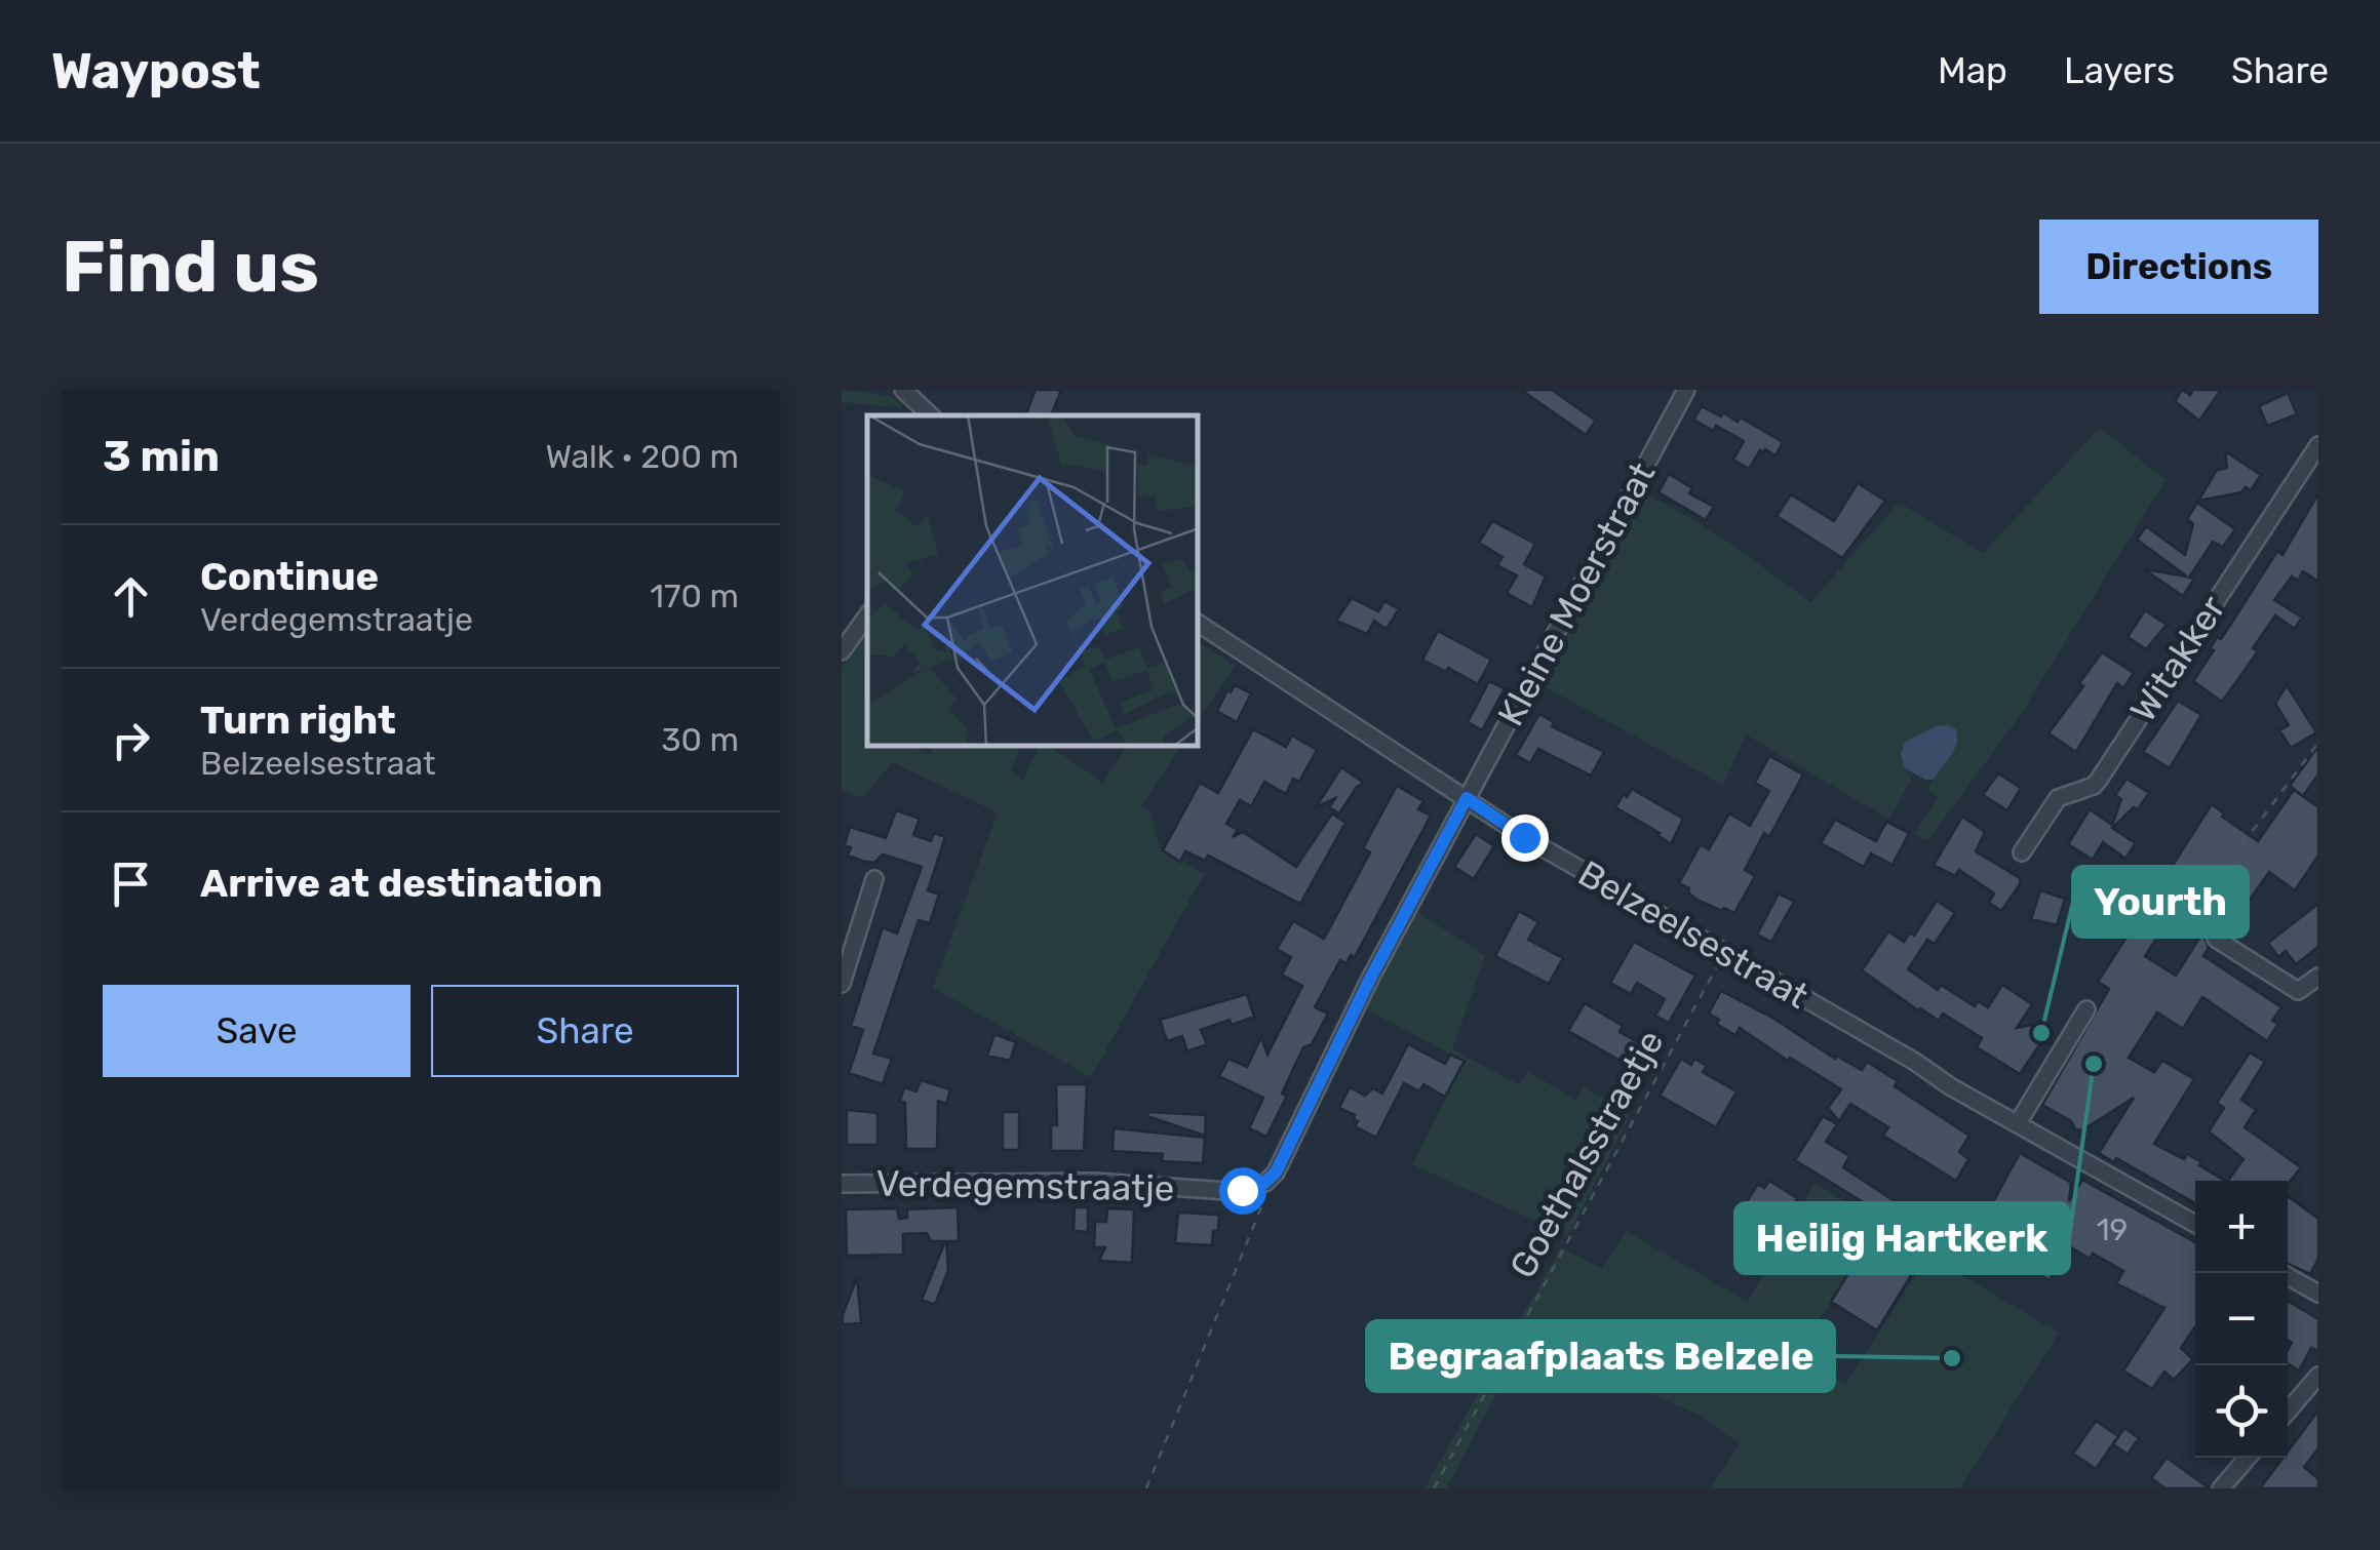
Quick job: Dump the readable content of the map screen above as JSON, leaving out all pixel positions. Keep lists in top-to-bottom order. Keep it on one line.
{"streets":{"street":["Kleine Moerstraat","Witakker","Belzeelsestraat","Verdegemstraatje"],"path":["Goethalsstraetje"]},"crossings":[["Kleine Moerstraat","Belzeelsestraat"],["Belzeelsestraat","Goethalsstraetje"]],"places":["Yourth","Heilig Hartkerk","Begraafplaats Belzele"],"house_numbers":["19"],"page":{"header":"Waypost","nav":["Map","Layers","Share"],"buttons":["Directions",["Save","Share"]],"title":"Find us","heading":["3 min","Walk · 200 m"],"list":[["Continue","Verdegemstraatje","170 m"],["Turn right","Belzeelsestraat","30 m"],"Arrive at destination"],"map_buttons":["+","−"]}}
